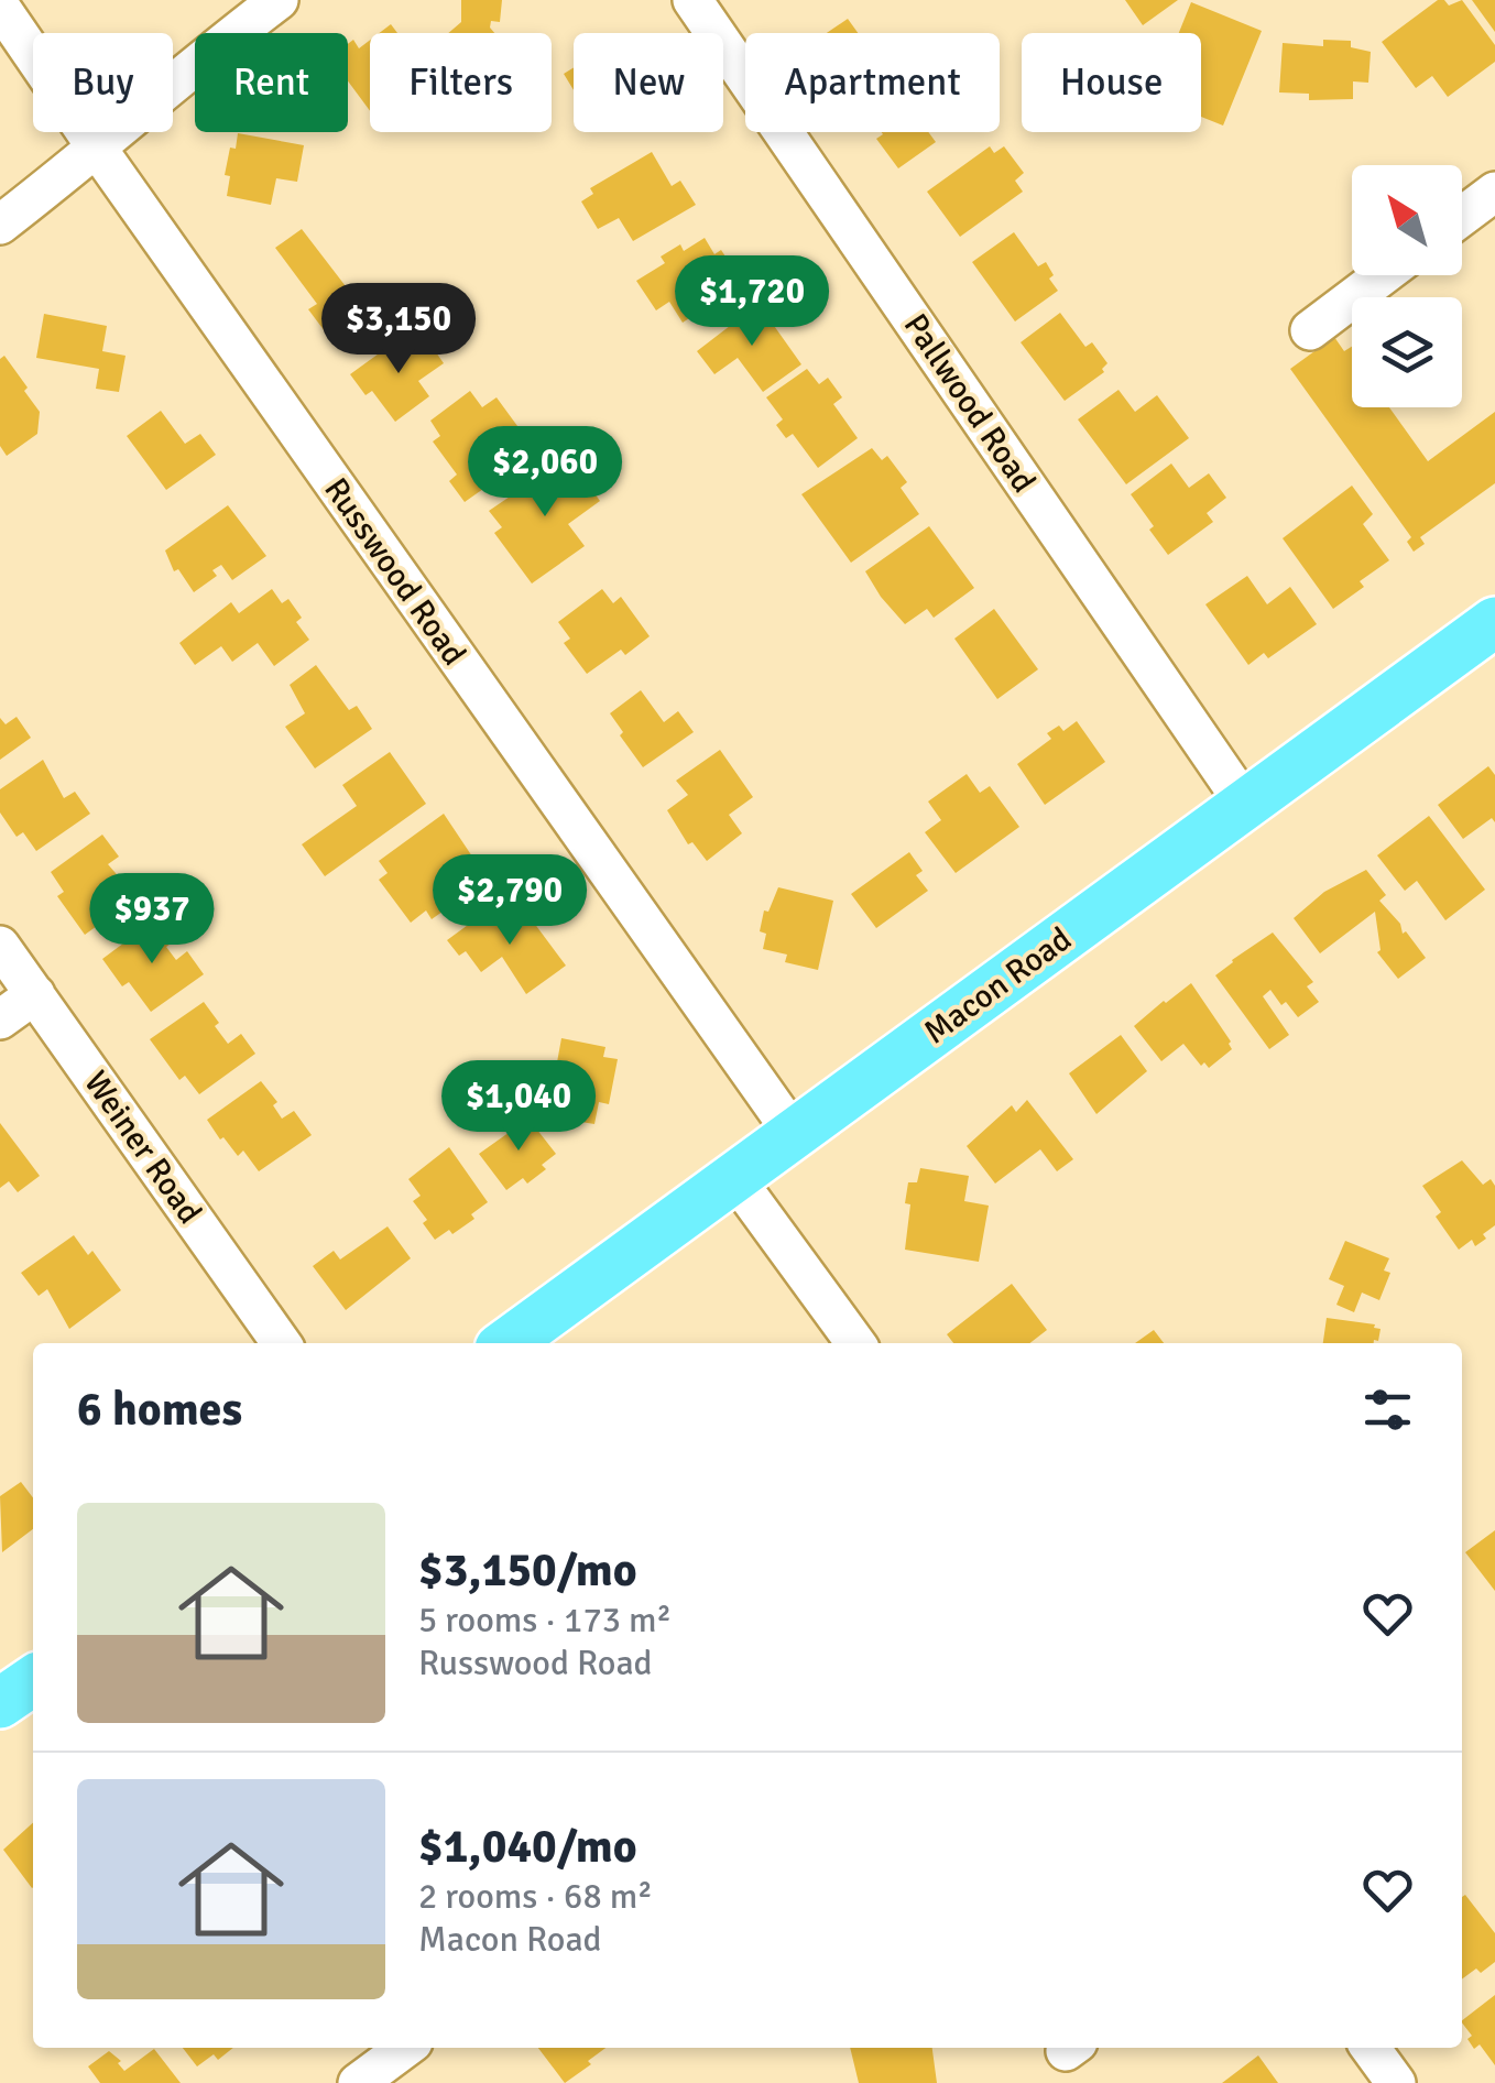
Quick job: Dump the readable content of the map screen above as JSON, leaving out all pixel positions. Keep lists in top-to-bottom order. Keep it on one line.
{"streets":{"main road":["Macon Road"],"street":["Pallwood Road","Russwood Road","Weiner Road"]},"crossings":[["Pallwood Road","Macon Road"],["Russwood Road","Macon Road"]],"north":"top left","page":{"chip":["Buy","Rent","Filters","New","Apartment","House"],"price":["$1,720","$3,150","$2,060","$2,790","$937","$1,040"],"heading":"6 homes","list":[{"name":"$3,150/mo","note":"5 rooms · 173 m² · Russwood Road"},{"name":"$1,040/mo","note":"2 rooms · 68 m² · Macon Road"}]}}
